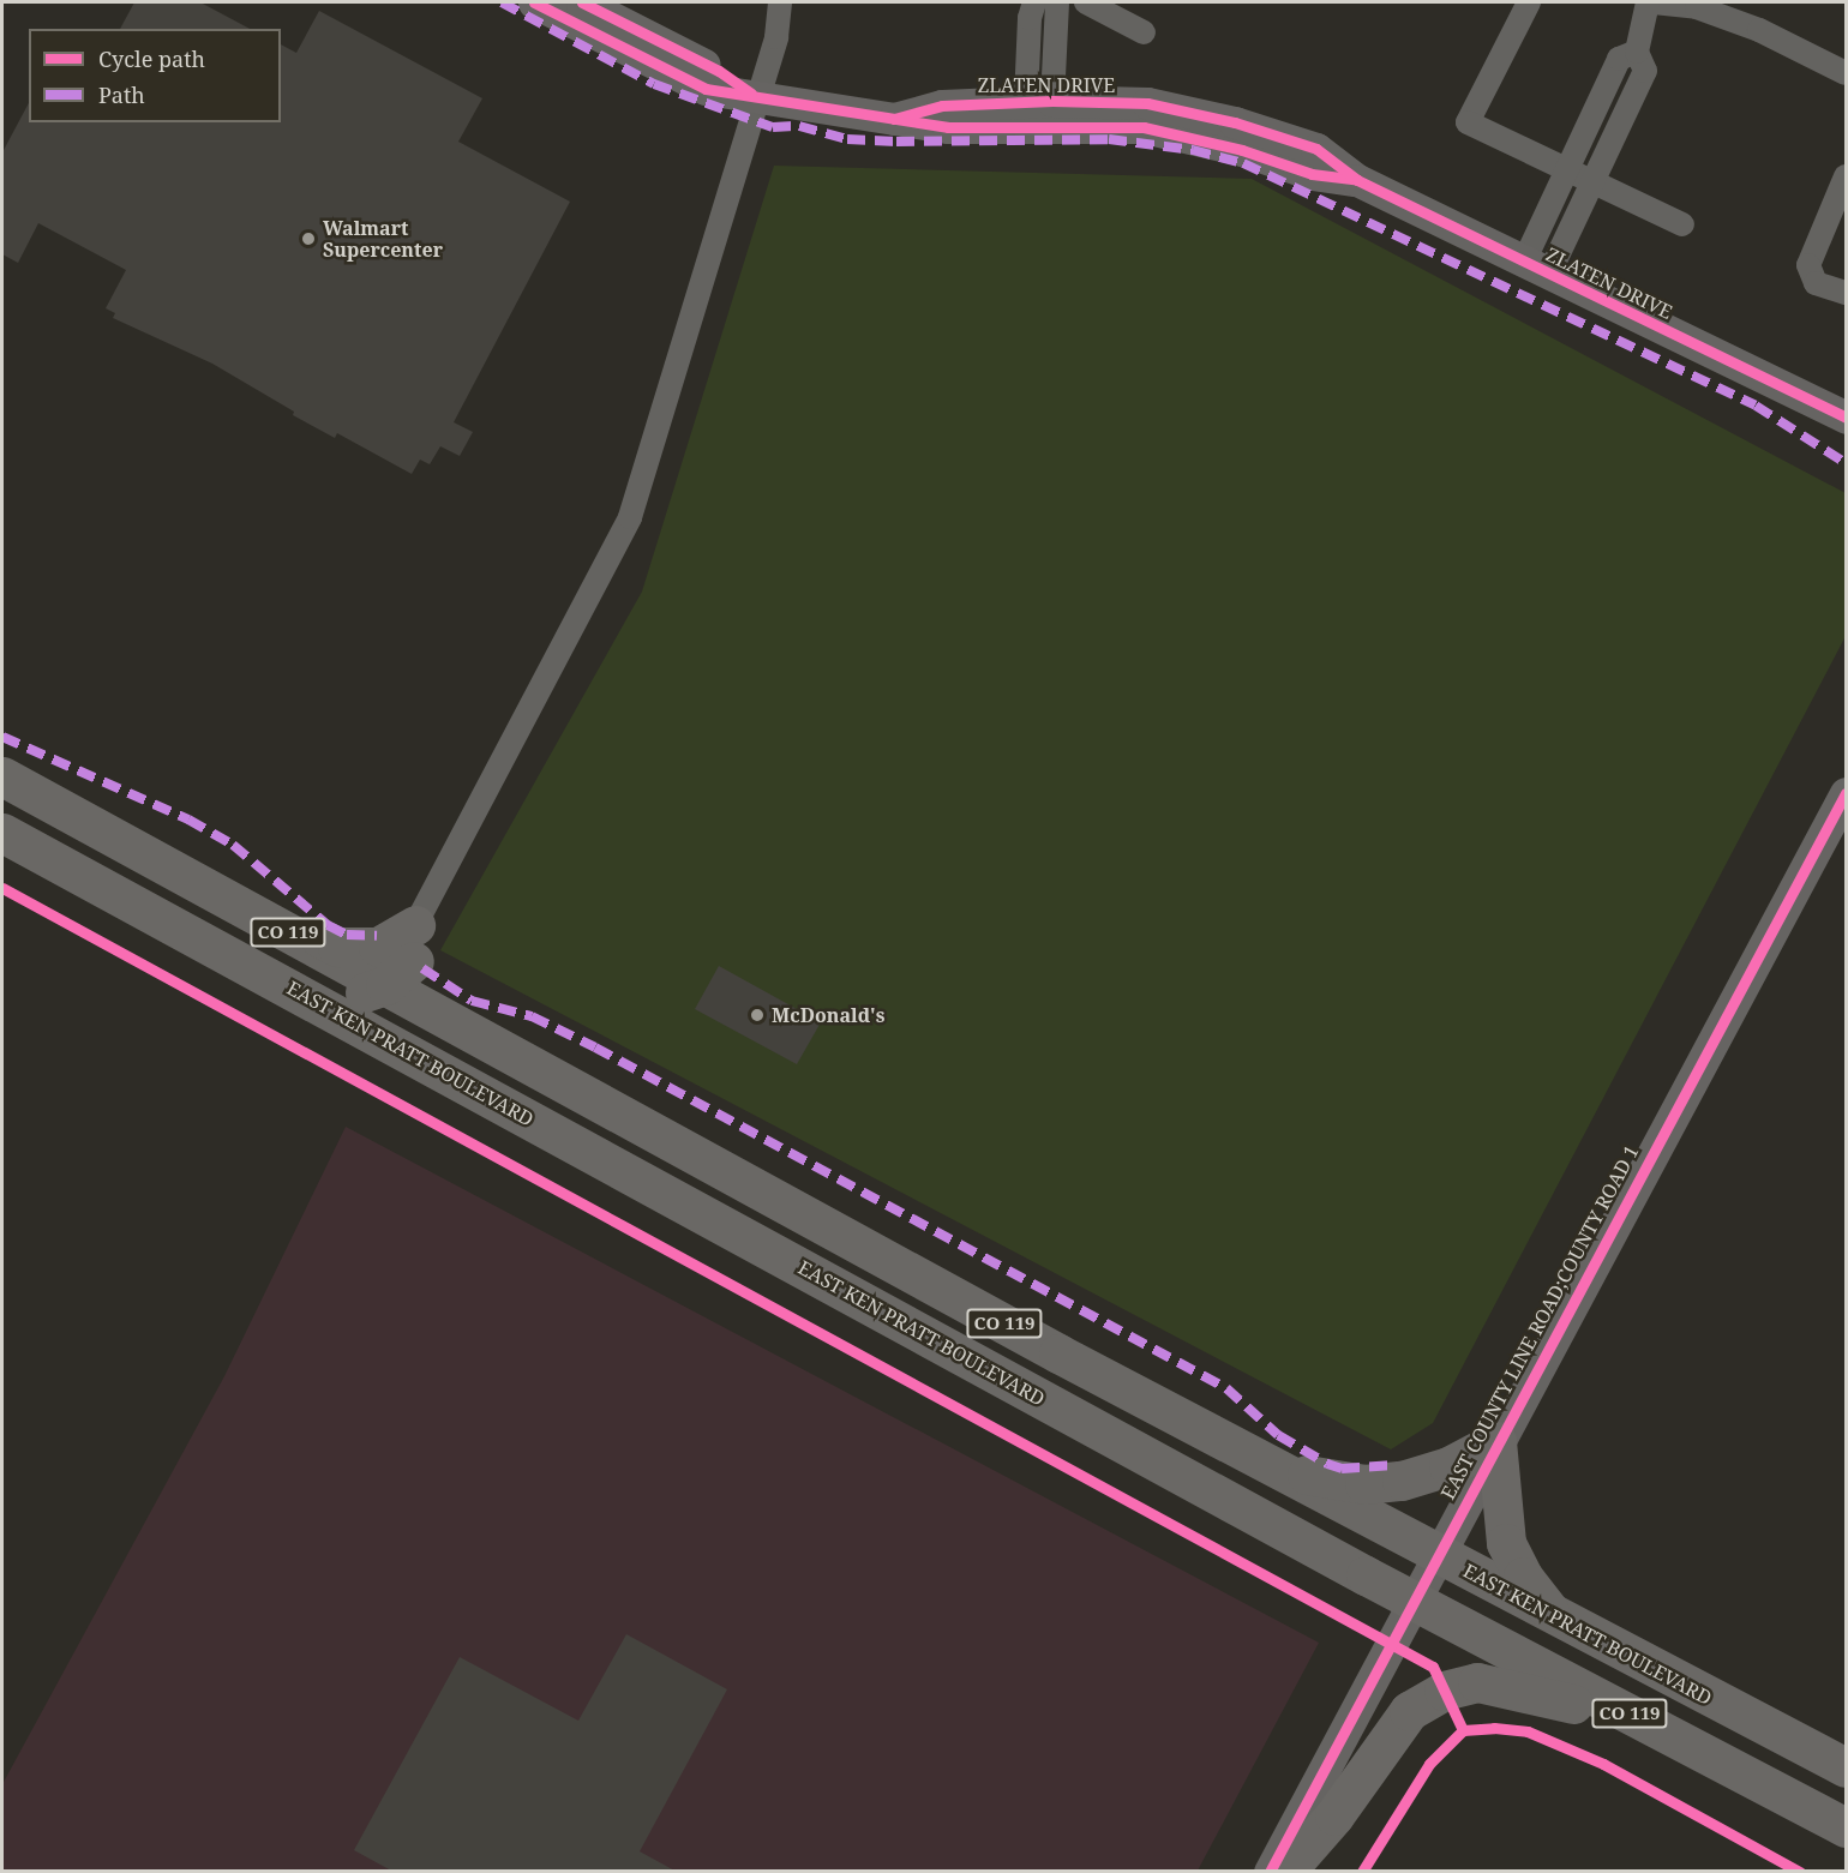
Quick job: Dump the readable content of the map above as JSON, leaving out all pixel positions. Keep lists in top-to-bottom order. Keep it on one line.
{"streets":{"highway":["CO 119","EAST KEN PRATT BOULEVARD"],"street":["ZLATEN DRIVE","EAST COUNTY LINE ROAD;COUNTY ROAD 1"]},"crossings":[["EAST KEN PRATT BOULEVARD","EAST COUNTY LINE ROAD;COUNTY ROAD 1"]],"places":["Walmart Supercenter","McDonald's"],"legend":["Cycle path","Path"]}
